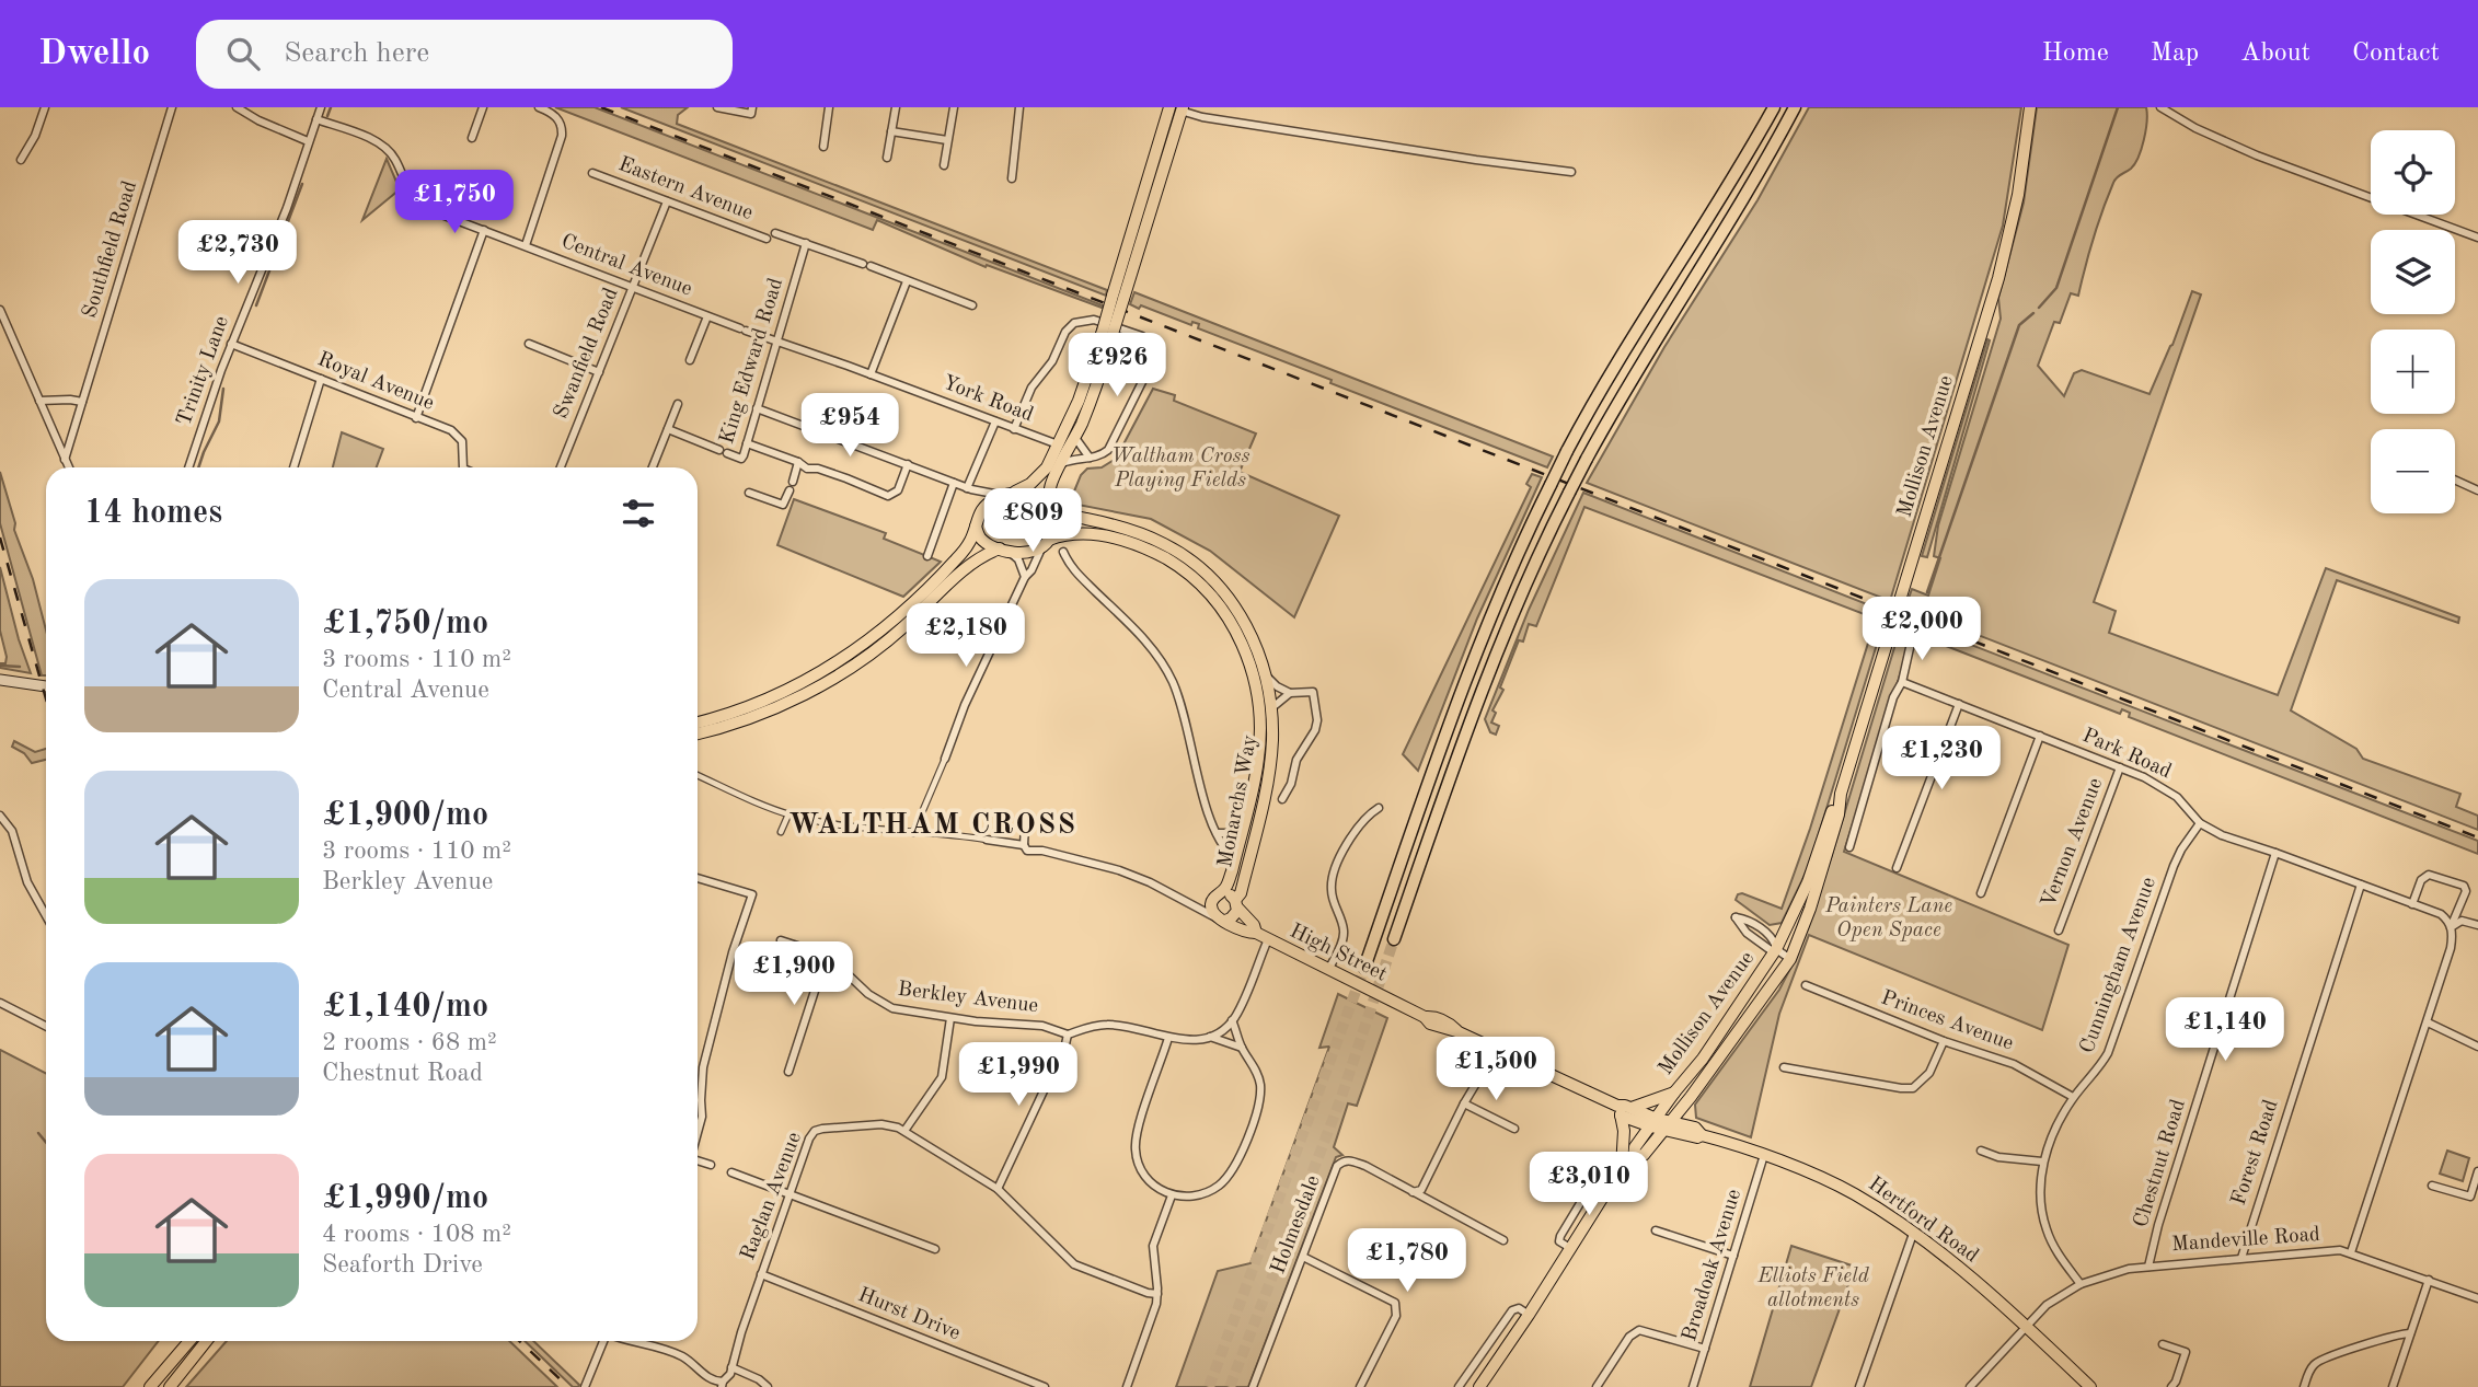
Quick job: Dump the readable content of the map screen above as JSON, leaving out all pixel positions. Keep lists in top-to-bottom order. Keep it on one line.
{"streets":{"main road":["Mollison Avenue","Monarchs Way","High Street","Hertford Road"],"street":["Eastern Avenue","Southfield Road","Central Avenue","Swanfield Road","King Edward Road","Trinity Lane","Royal Avenue","York Road","Park Road","Vernon Avenue","Cunningham Avenue","Berkley Avenue","Princes Avenue","Forest Road","Chestnut Road","Raglan Avenue","Holmesdale","Mandeville Road","Broadoak Avenue","Hurst Drive"]},"crossings":[["Eastern Avenue","Swanfield Road"],["Central Avenue","Swanfield Road"],["Central Avenue","King Edward Road"],["Central Avenue","Trinity Lane"],["Central Avenue","York Road"],["King Edward Road","York Road"],["Trinity Lane","Royal Avenue"],["Mollison Avenue","Hertford Road"],["Park Road","Vernon Avenue"],["Park Road","Cunningham Avenue"],["Park Road","Forest Road"],["Park Road","Chestnut Road"],["Monarchs Way","High Street"],["High Street","Hertford Road"],["Cunningham Avenue","Princes Avenue"],["Cunningham Avenue","Mandeville Road"],["Forest Road","Mandeville Road"],["Chestnut Road","Mandeville Road"],["Raglan Avenue","Hurst Drive"],["Hertford Road","Mandeville Road"],["Hertford Road","Broadoak Avenue"]],"districts":["WALTHAM CROSS"],"parks":["Waltham Cross Playing Fields","Painters Lane Open Space","Elliots Field allotments"],"page":{"header":"Dwello","search":"Search here","nav":["Home","Map","About","Contact"],"map_buttons":["+","−"],"price":["£1,750","£2,730","£926","£954","£809","£2,000","£2,180","£1,230","£1,900","£1,140","£1,500","£1,990","£3,010","£1,780"],"heading":"14 homes","list":[{"name":"£1,750/mo","note":"3 rooms · 110 m² · Central Avenue"},{"name":"£1,900/mo","note":"3 rooms · 110 m² · Berkley Avenue"},{"name":"£1,140/mo","note":"2 rooms · 68 m² · Chestnut Road"},{"name":"£1,990/mo","note":"4 rooms · 108 m² · Seaforth Drive"}]}}
